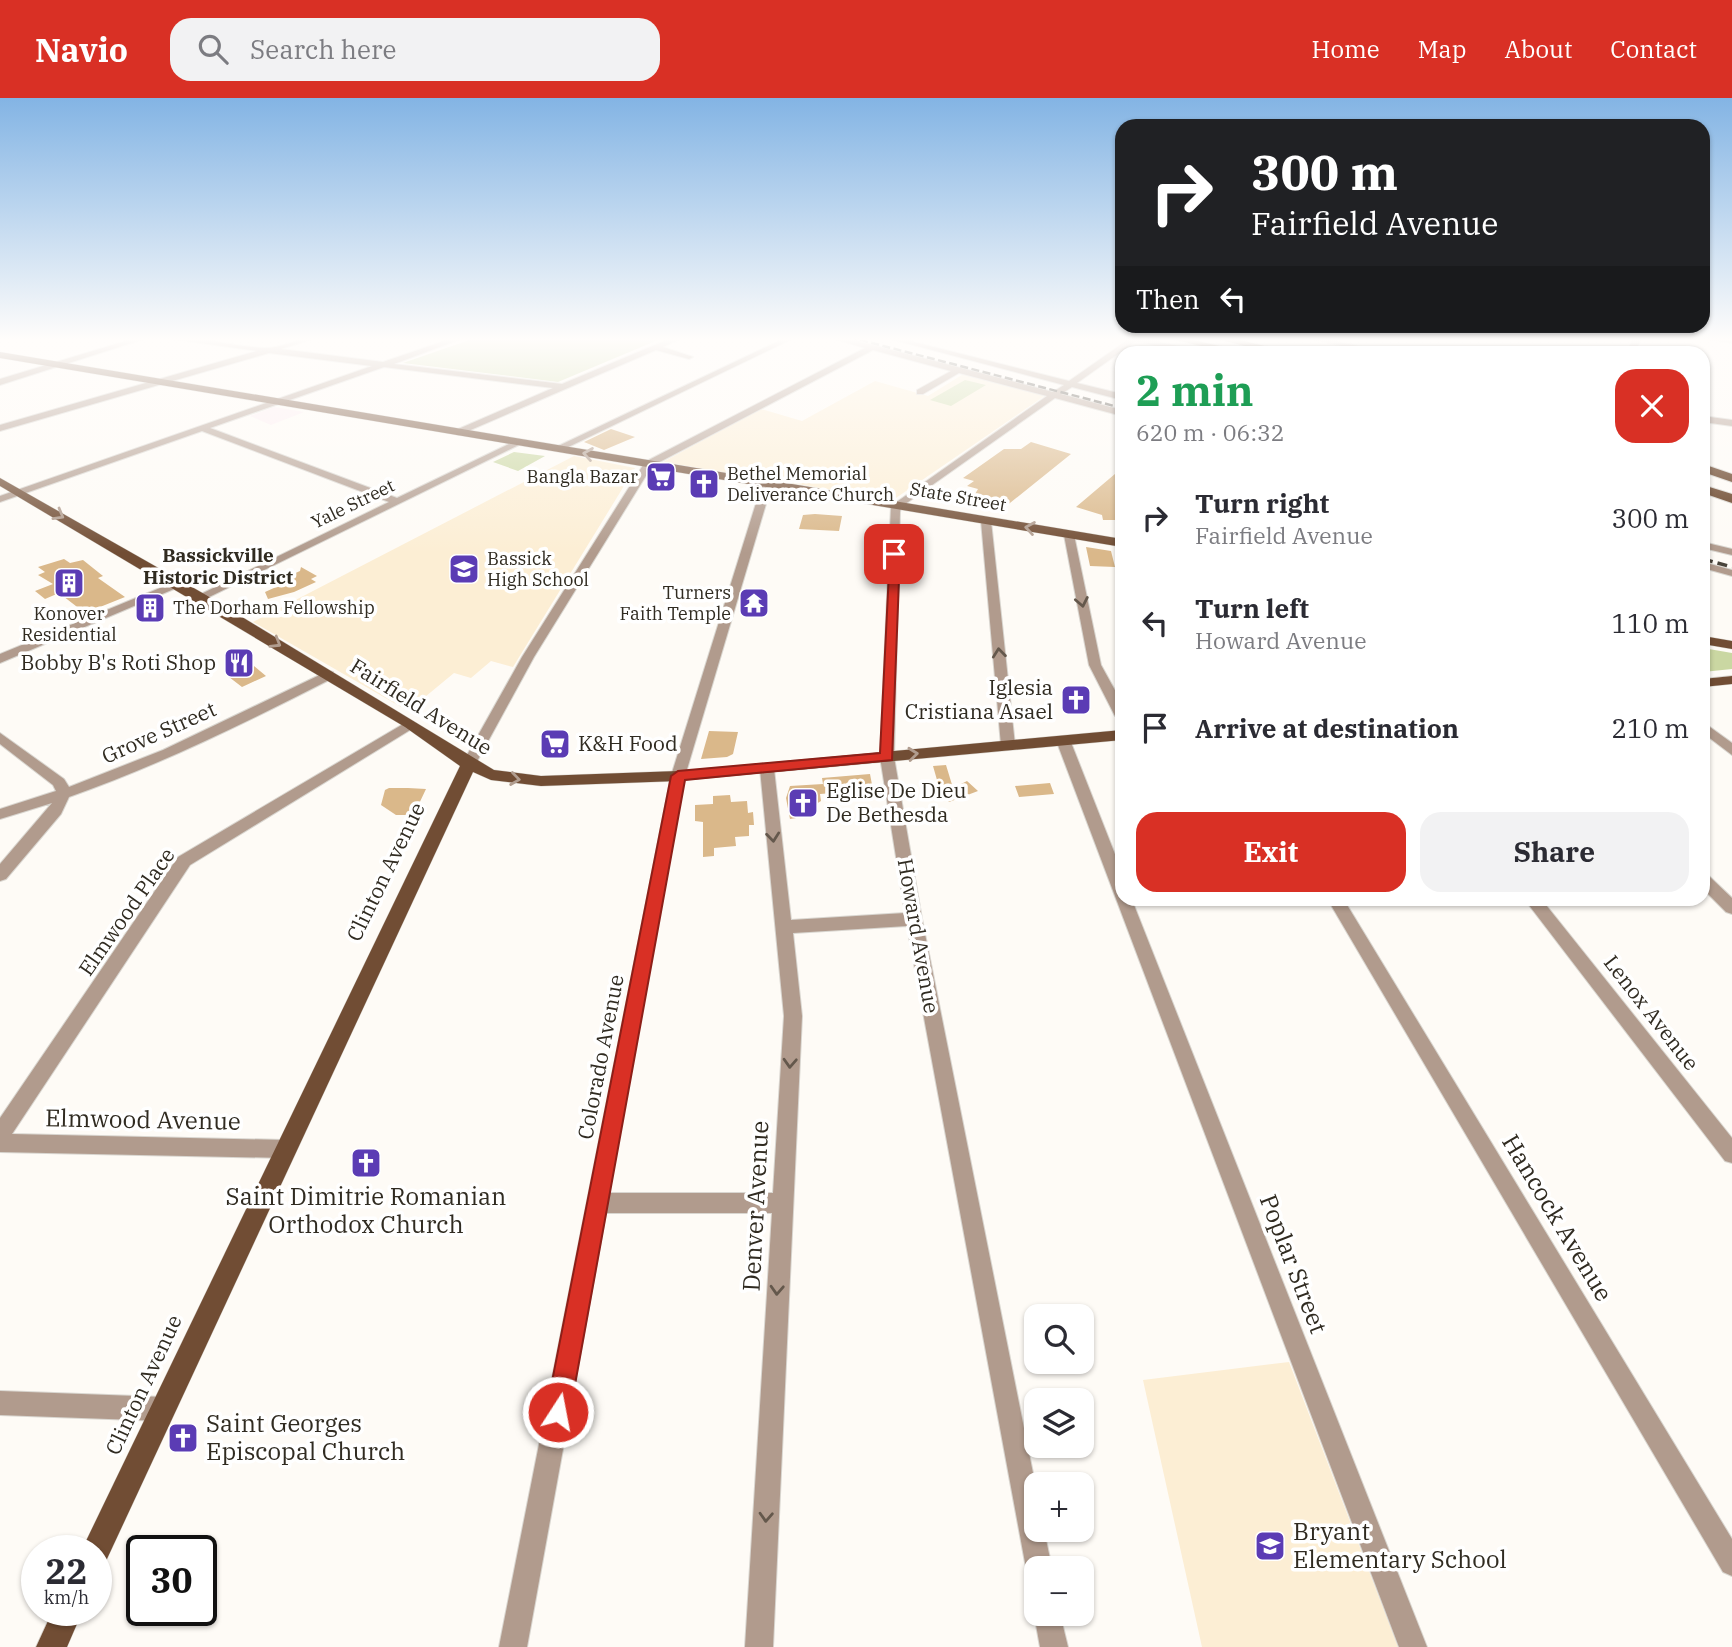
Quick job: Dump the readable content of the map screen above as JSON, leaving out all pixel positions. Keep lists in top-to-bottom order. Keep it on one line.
{"streets":{"main road":["State Street","Fairfield Avenue","Clinton Avenue"],"street":["Yale Street","Grove Street","Elmwood Place","Howard Avenue","Lenox Avenue","Colorado Avenue","Elmwood Avenue","Denver Avenue","Hancock Avenue","Poplar Street"]},"crossings":[["State Street","Yale Street"],["State Street","Clinton Avenue"],["State Street","Howard Avenue"],["State Street","Colorado Avenue"],["Yale Street","Fairfield Avenue"],["Fairfield Avenue","Grove Street"],["Fairfield Avenue","Clinton Avenue"],["Fairfield Avenue","Elmwood Place"],["Fairfield Avenue","Howard Avenue"],["Fairfield Avenue","Colorado Avenue"],["Fairfield Avenue","Denver Avenue"],["Clinton Avenue","Elmwood Avenue"]],"one_way":["Fairfield Avenue","Denver Avenue"],"districts":["Bassickville Historic District"],"places":{"supermarket":["Bangla Bazar","K&H Food"],"church":["Bethel Memorial Deliverance Church","Iglesia Cristiana Asael","Eglise De Dieu De Bethesda","Saint Dimitrie Romanian Orthodox Church","Saint Georges Episcopal Church"],"school or university":["Bassick High School","Bryant Elementary School"],"building":["Konover Residential","The Dorham Fellowship"],"temple":["Turners Faith Temple"],"restaurant":["Bobby B's Roti Shop"]},"page":{"header":"Navio","search":"Search here","nav":["Home","Map","About","Contact"],"turn":["300 m","Fairfield Avenue"],"then":"Then","heading":["2 min","620 m · 06:32"],"list":[{"name":"Turn right","note":"Fairfield Avenue","value":"300 m"},{"name":"Turn left","note":"Howard Avenue","value":"110 m"},{"name":"Arrive at destination","value":"210 m"}],"buttons":["Exit","Share"],"map_buttons":["+","−"],"speed":"22 km/h","limit":"30"}}
